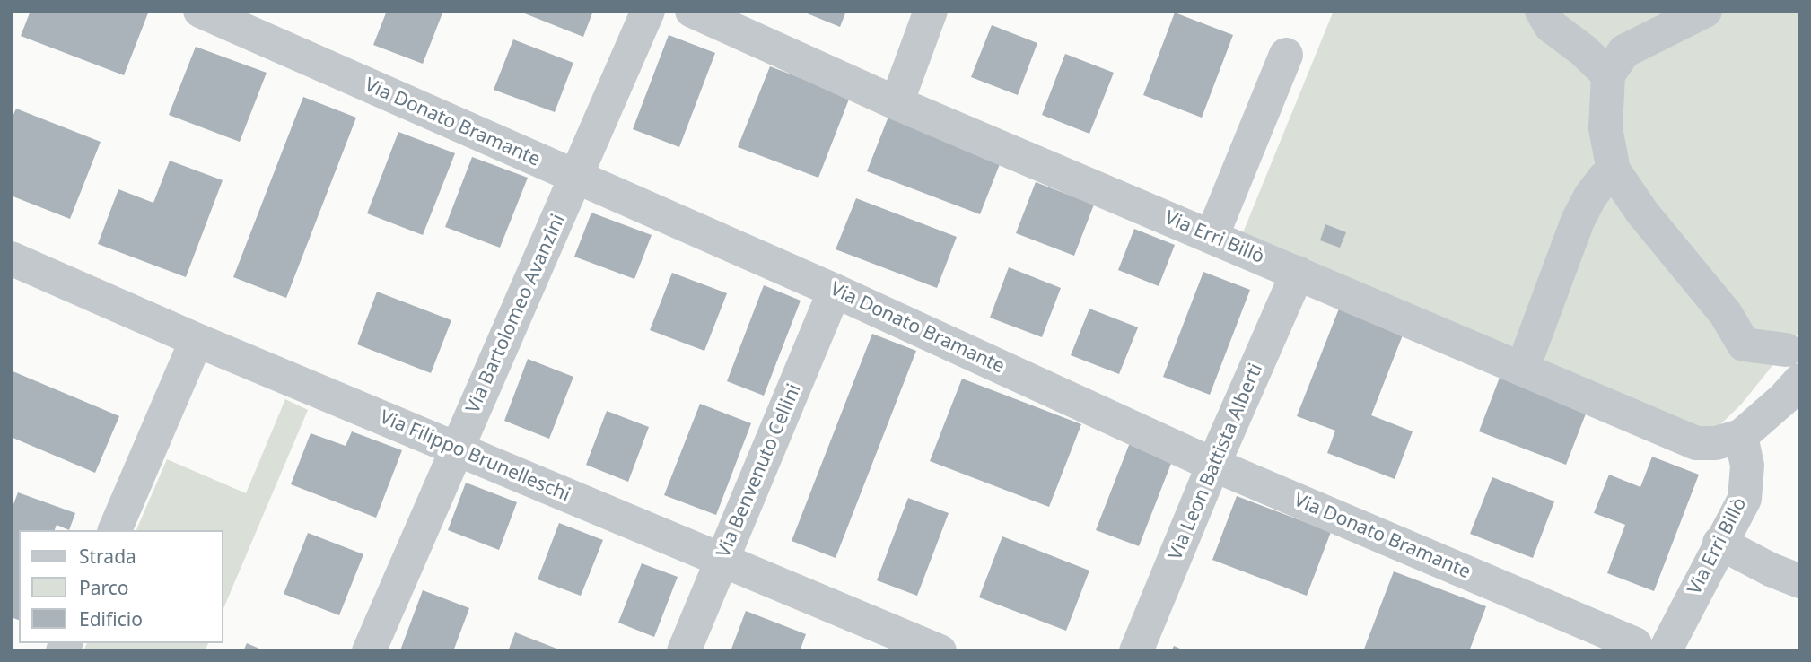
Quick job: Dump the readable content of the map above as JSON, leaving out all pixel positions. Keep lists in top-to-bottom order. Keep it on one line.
{"streets":{"street":["Via Donato Bramante","Via Erri Billò","Via Bartolomeo Avanzini","Via Filippo Brunelleschi","Via Leon Battista Alberti","Via Benvenuto Cellini"]},"crossings":[["Via Donato Bramante","Via Erri Billò"],["Via Donato Bramante","Via Bartolomeo Avanzini"],["Via Donato Bramante","Via Leon Battista Alberti"],["Via Donato Bramante","Via Benvenuto Cellini"],["Via Erri Billò","Via Leon Battista Alberti"],["Via Bartolomeo Avanzini","Via Filippo Brunelleschi"],["Via Filippo Brunelleschi","Via Benvenuto Cellini"]],"legend":["Strada","Parco","Edificio"]}
